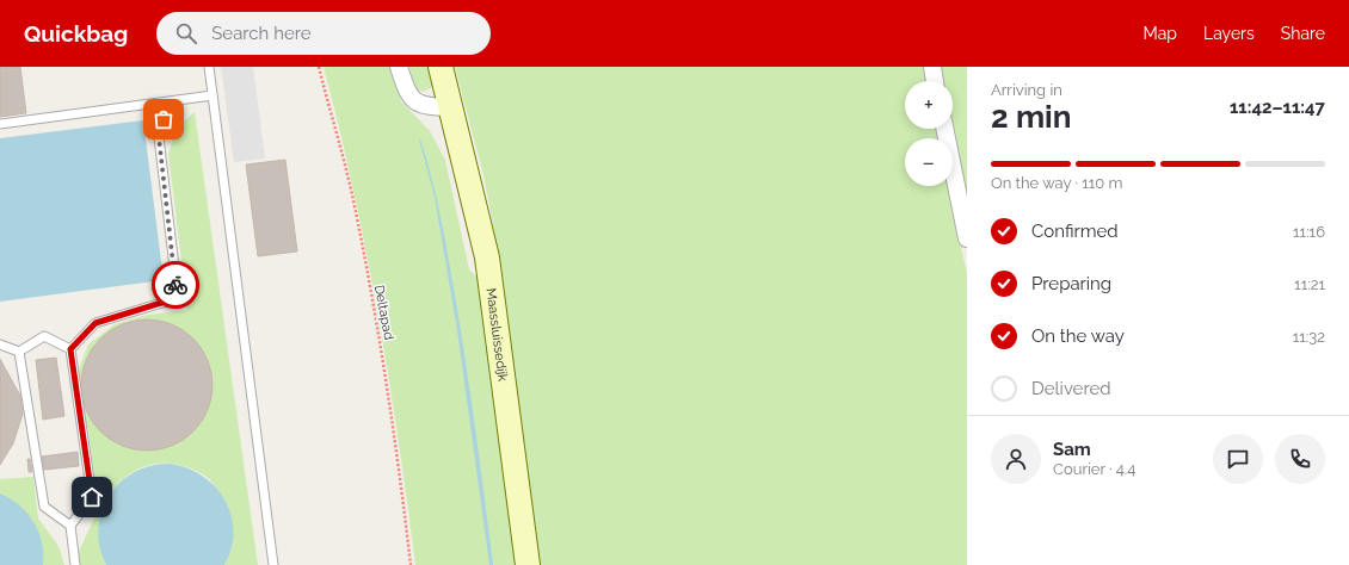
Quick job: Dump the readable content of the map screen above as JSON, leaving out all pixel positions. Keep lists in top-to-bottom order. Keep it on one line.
{"streets":{"street":["Maassluissedijk"],"path":["Deltapad"]},"page":{"header":"Quickbag","search":"Search here","nav":["Map","Layers","Share"],"heading":["2 min","Arriving in","11:42–11:47"],"panel":["Sam","Courier · 4.4"],"map_buttons":["+","−"],"bar":"On the way · 110 m","list":[["Confirmed","11:16"],["Preparing","11:21"],["On the way","11:32"],"Delivered"]}}
